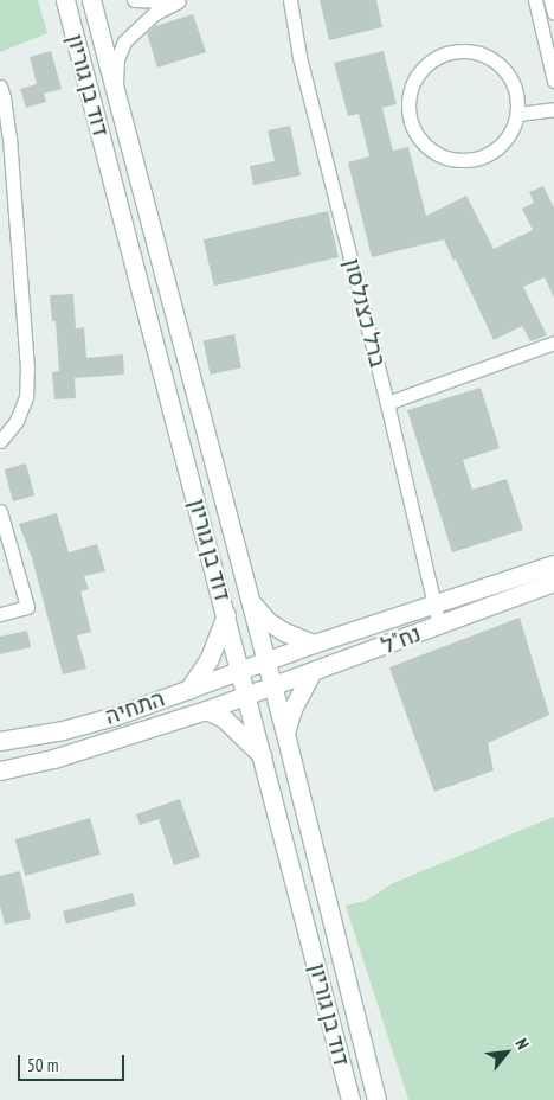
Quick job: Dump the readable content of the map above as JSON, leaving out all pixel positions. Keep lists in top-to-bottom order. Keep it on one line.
{"streets":{"main road":["דוד בן גוריון","נח\"ל","התחיה"],"street":["ברל כצנלסון"]},"crossings":[["דוד בן גוריון","נח\"ל"],["דוד בן גוריון","התחיה"],["ברל כצנלסון","נח\"ל"],["נח\"ל","התחיה"]],"scale_bar":"50 m","north":"top right"}
